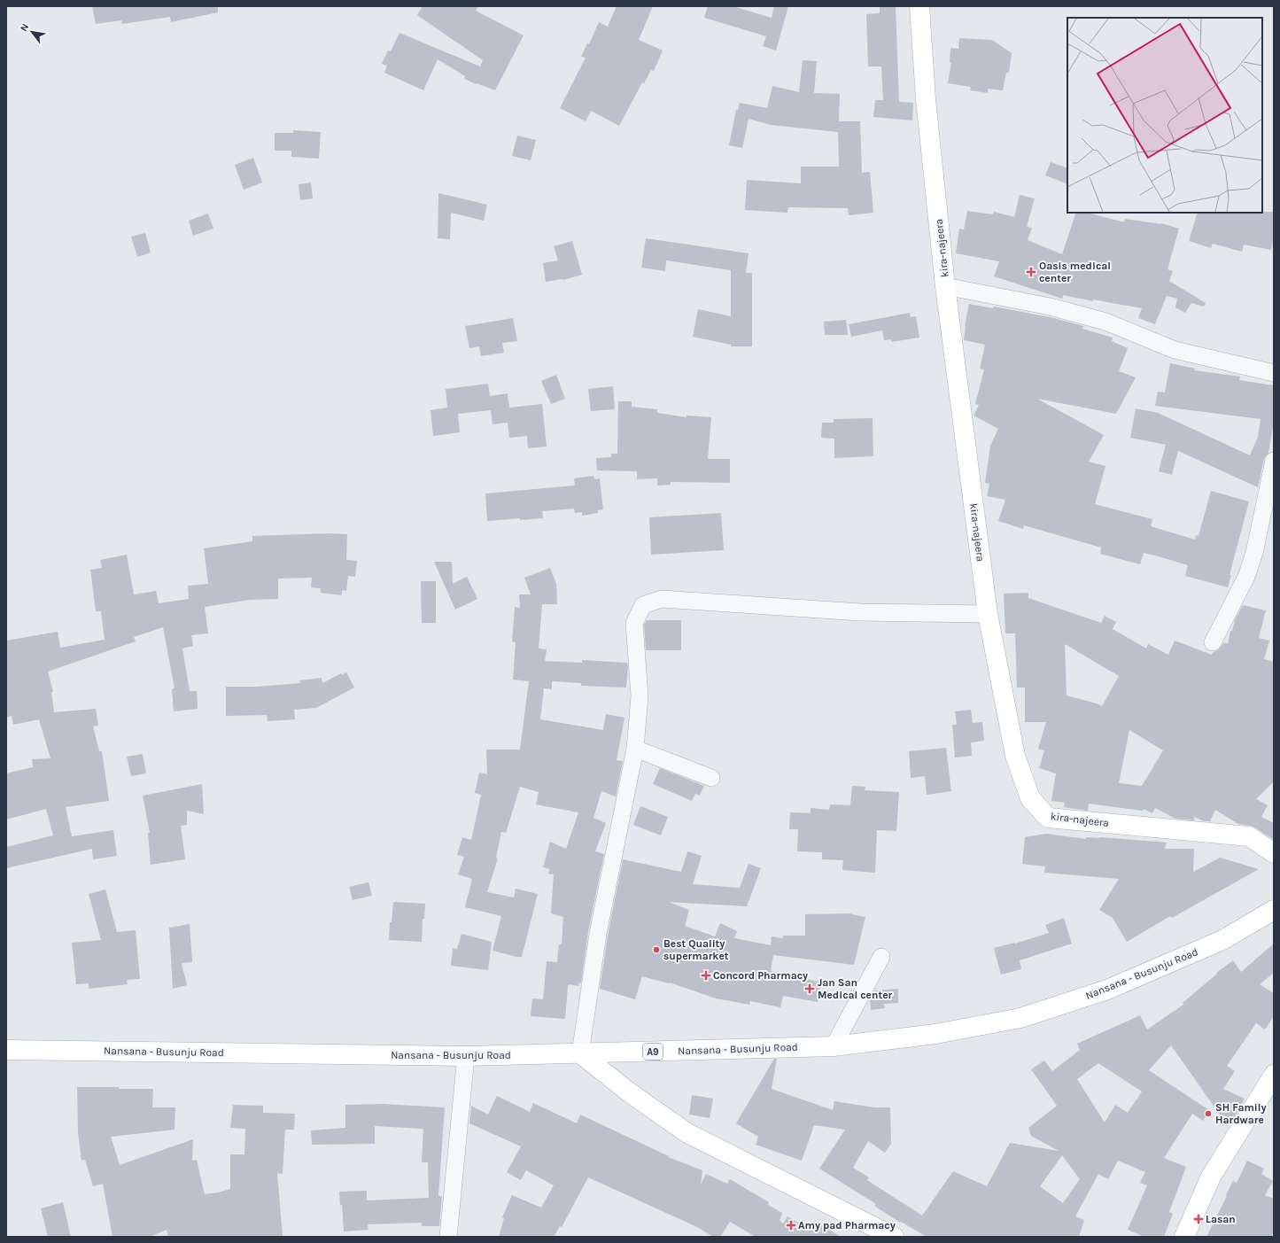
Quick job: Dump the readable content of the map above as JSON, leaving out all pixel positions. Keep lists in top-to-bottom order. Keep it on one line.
{"streets":{"street":["kira-najeera","Nansana - Busunju Road","A9"]},"places":{"health":["Oasis medical center","Concord Pharmacy","Jan San Medical center","Lasan","Amy pad Pharmacy"],"other":["Best Quality supermarket","SH Family Hardware"]},"north":"top left"}
